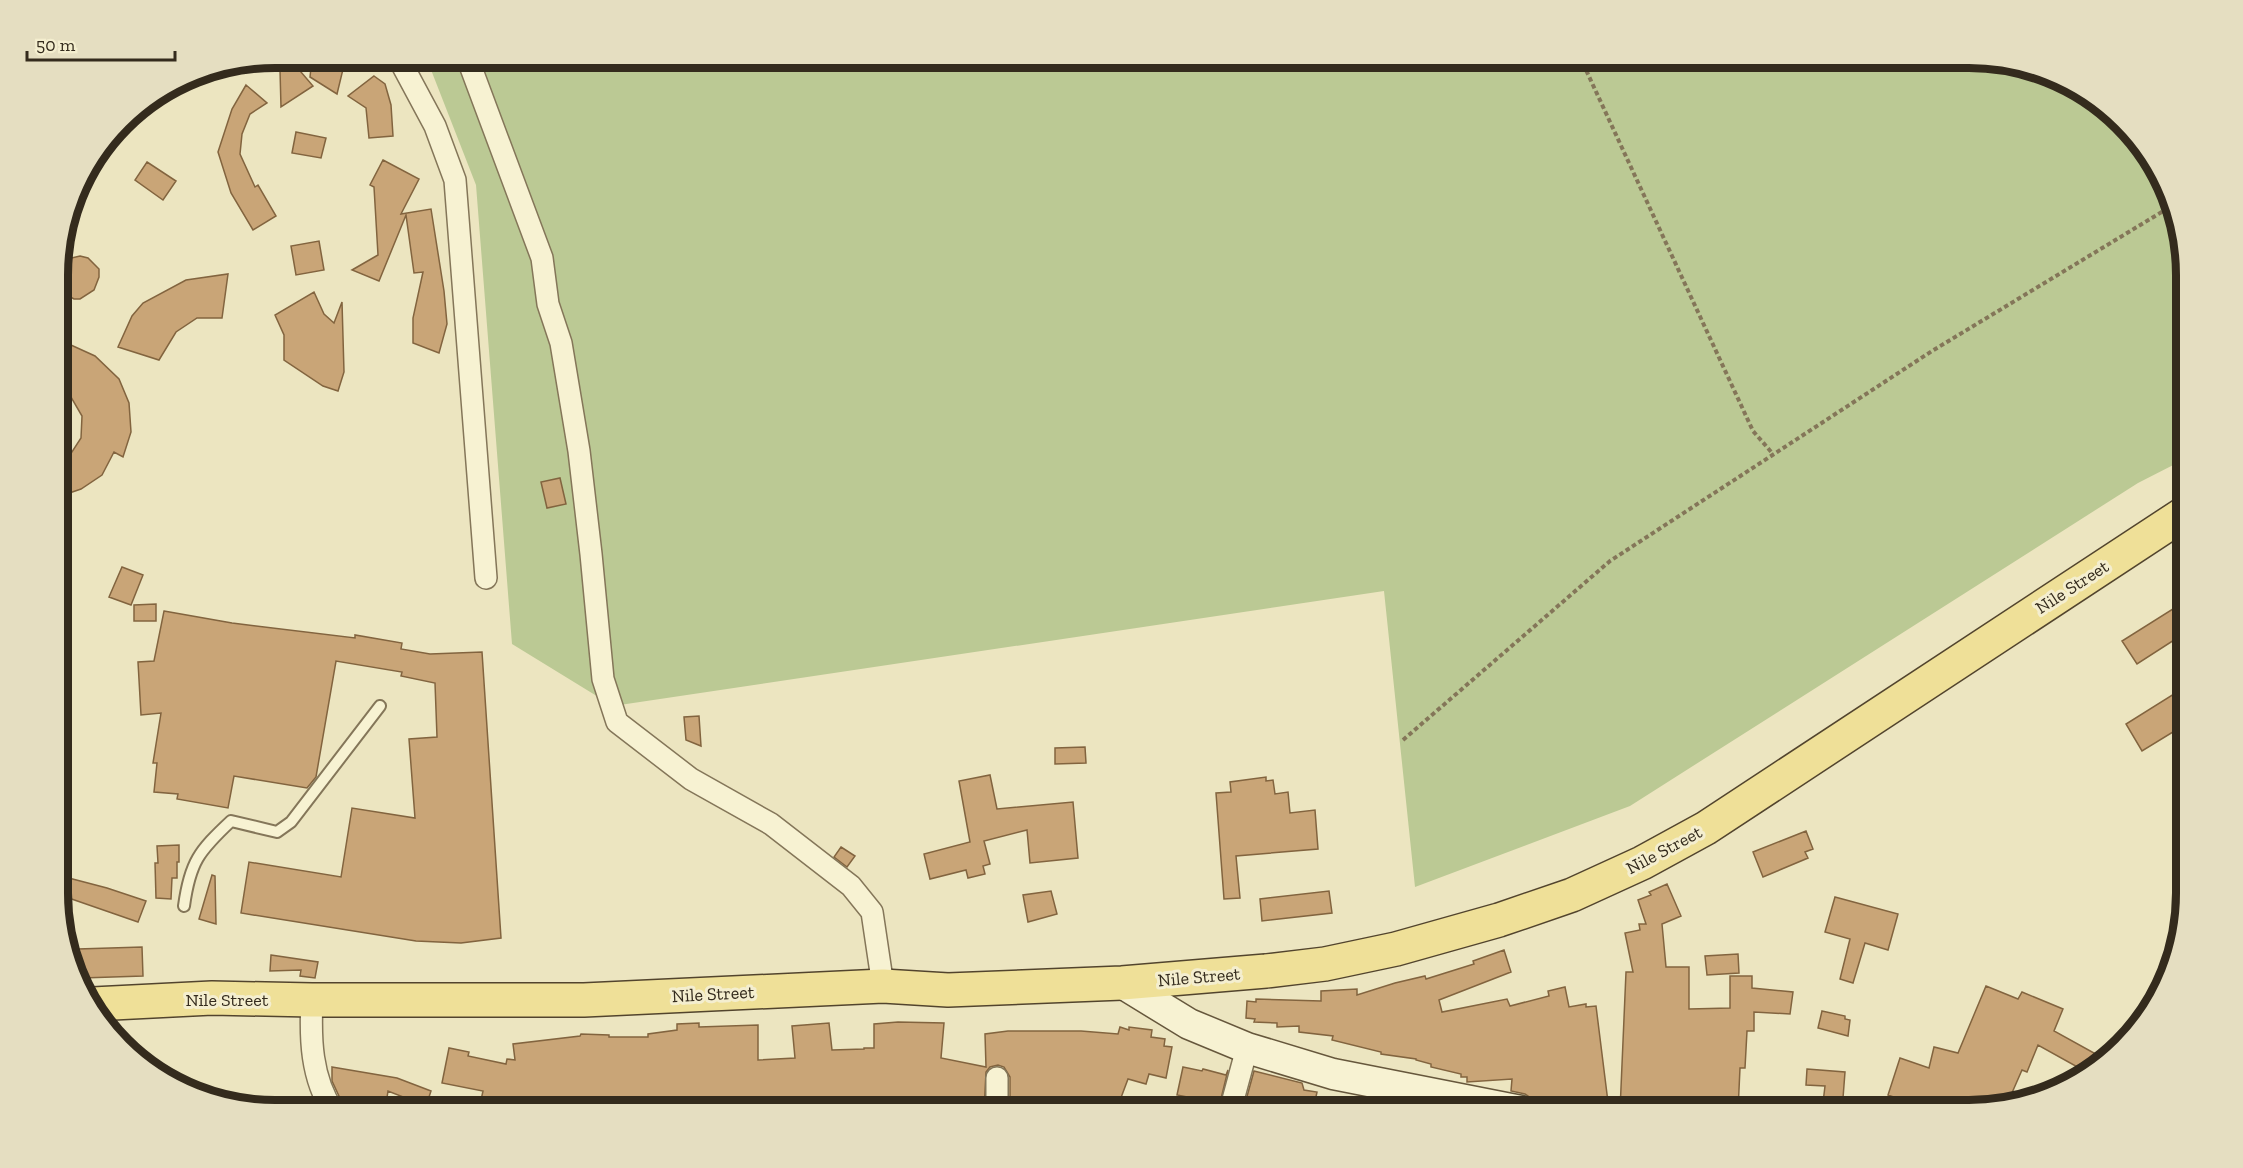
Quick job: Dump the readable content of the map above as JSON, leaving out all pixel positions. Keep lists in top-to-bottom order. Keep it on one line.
{"streets":{"main road":["Nile Street"]},"scale_bar":"50 m"}
